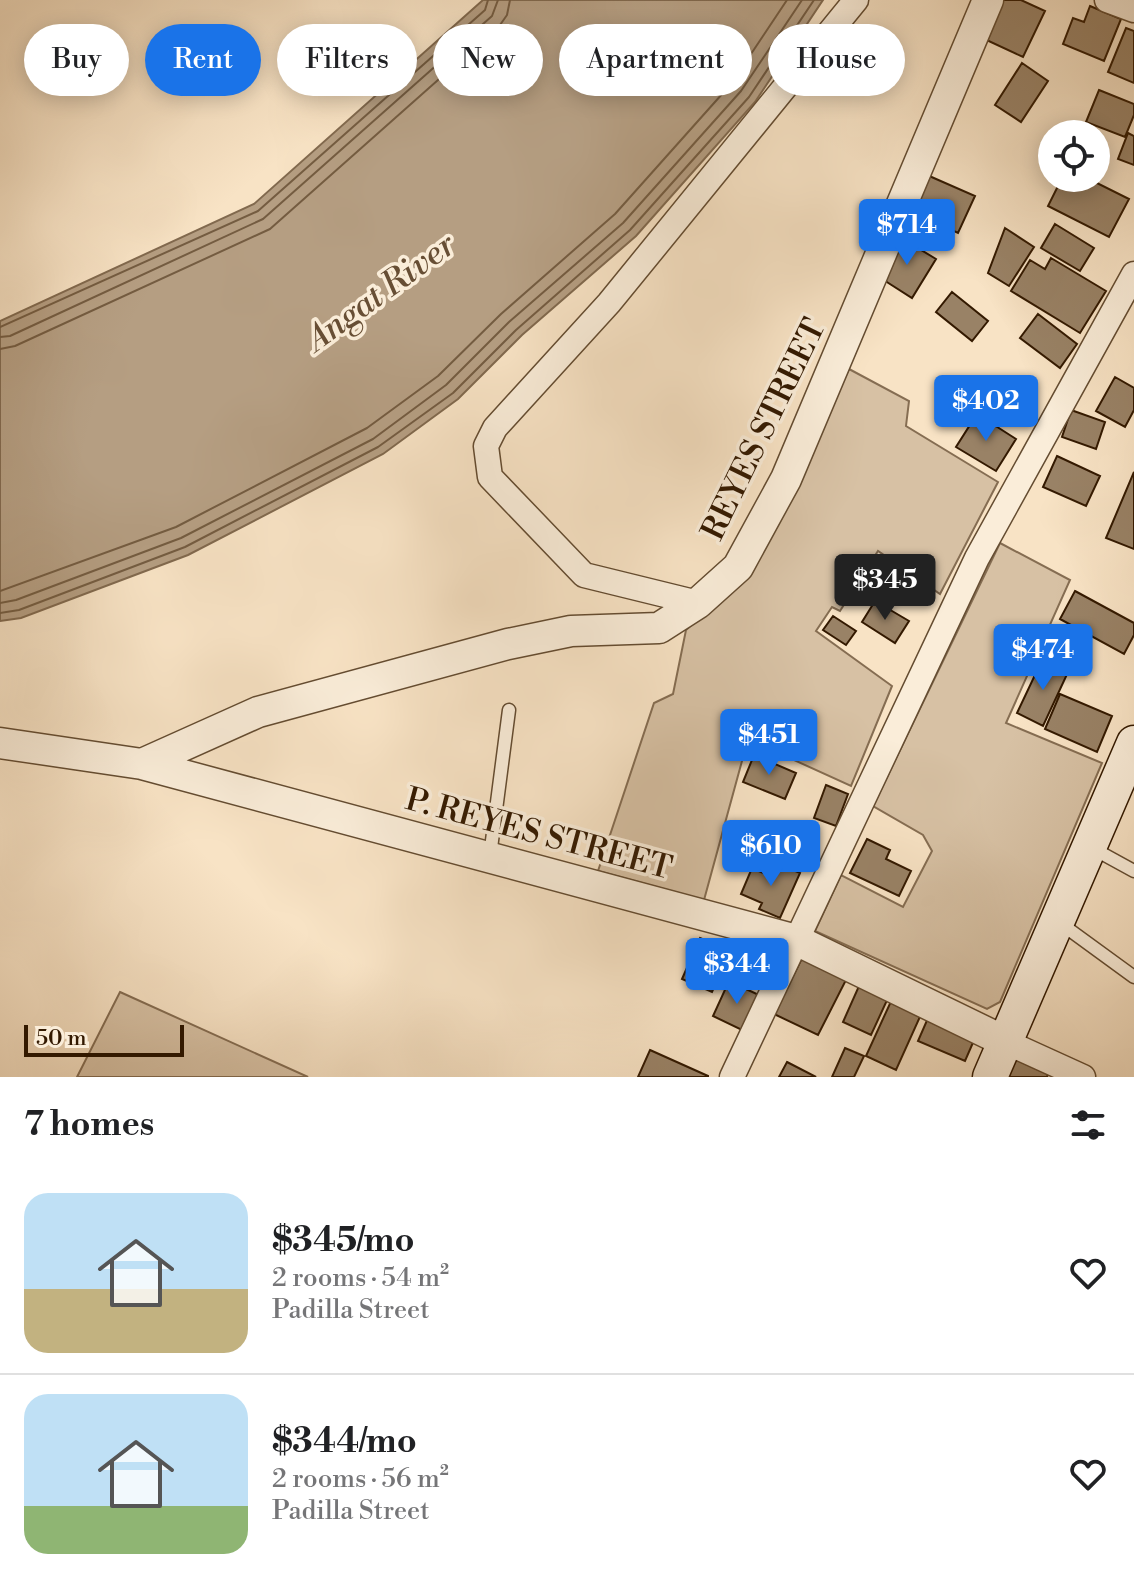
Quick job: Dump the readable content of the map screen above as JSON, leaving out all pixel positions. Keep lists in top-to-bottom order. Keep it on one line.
{"streets":{"street":["REYES STREET","P. REYES STREET"]},"crossings":[["REYES STREET","P. REYES STREET"]],"water":["Angat River"],"scale_bar":"50 m","page":{"chip":["Buy","Rent","Filters","New","Apartment","House"],"price":["$714","$402","$345","$474","$451","$610","$344"],"scale":"50 m","heading":"7 homes","list":[{"name":"$345/mo","note":"2 rooms · 54 m² · Padilla Street"},{"name":"$344/mo","note":"2 rooms · 56 m² · Padilla Street"}]}}
